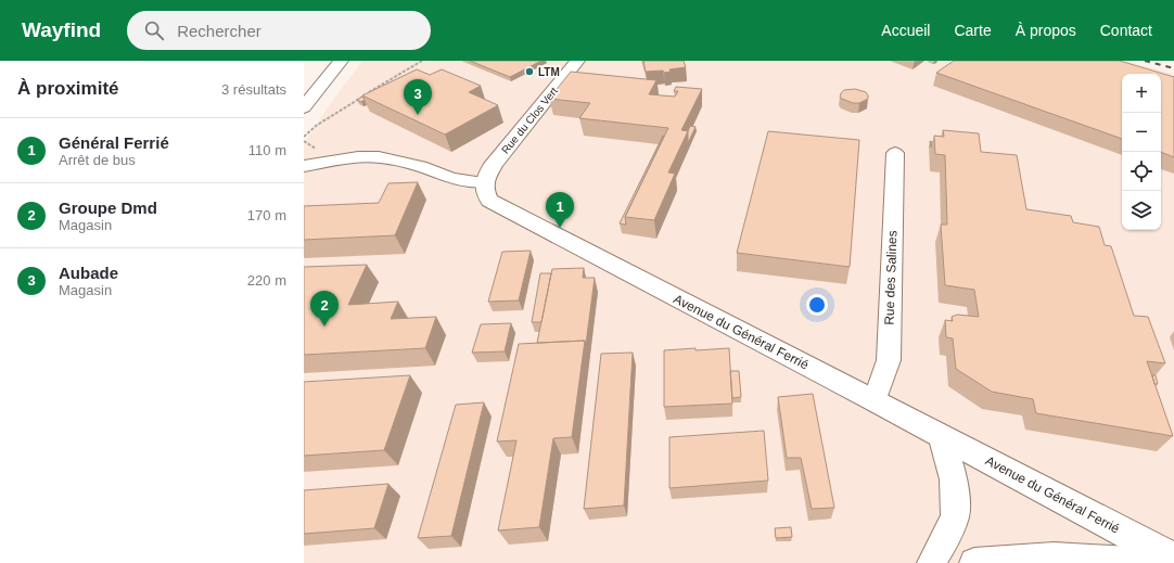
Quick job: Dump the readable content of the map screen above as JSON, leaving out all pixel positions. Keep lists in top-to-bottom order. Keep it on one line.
{"streets":{"street":["Rue du Clos Vert","Rue des Salines","Avenue du Général Ferrié"]},"crossings":[["Rue du Clos Vert","Avenue du Général Ferrié"],["Rue des Salines","Avenue du Général Ferrié"]],"places":["LTM"],"page":{"header":"Wayfind","search":"Rechercher","nav":["Accueil","Carte","À propos","Contact"],"heading":["À proximité","3 résultats"],"map_buttons":["+","−"],"pins":["3","1","2"],"list":[{"mark":"1","name":"Général Ferrié","note":"Arrêt de bus","value":"110 m"},{"mark":"2","name":"Groupe Dmd","note":"Magasin","value":"170 m"},{"mark":"3","name":"Aubade","note":"Magasin","value":"220 m"}]}}
